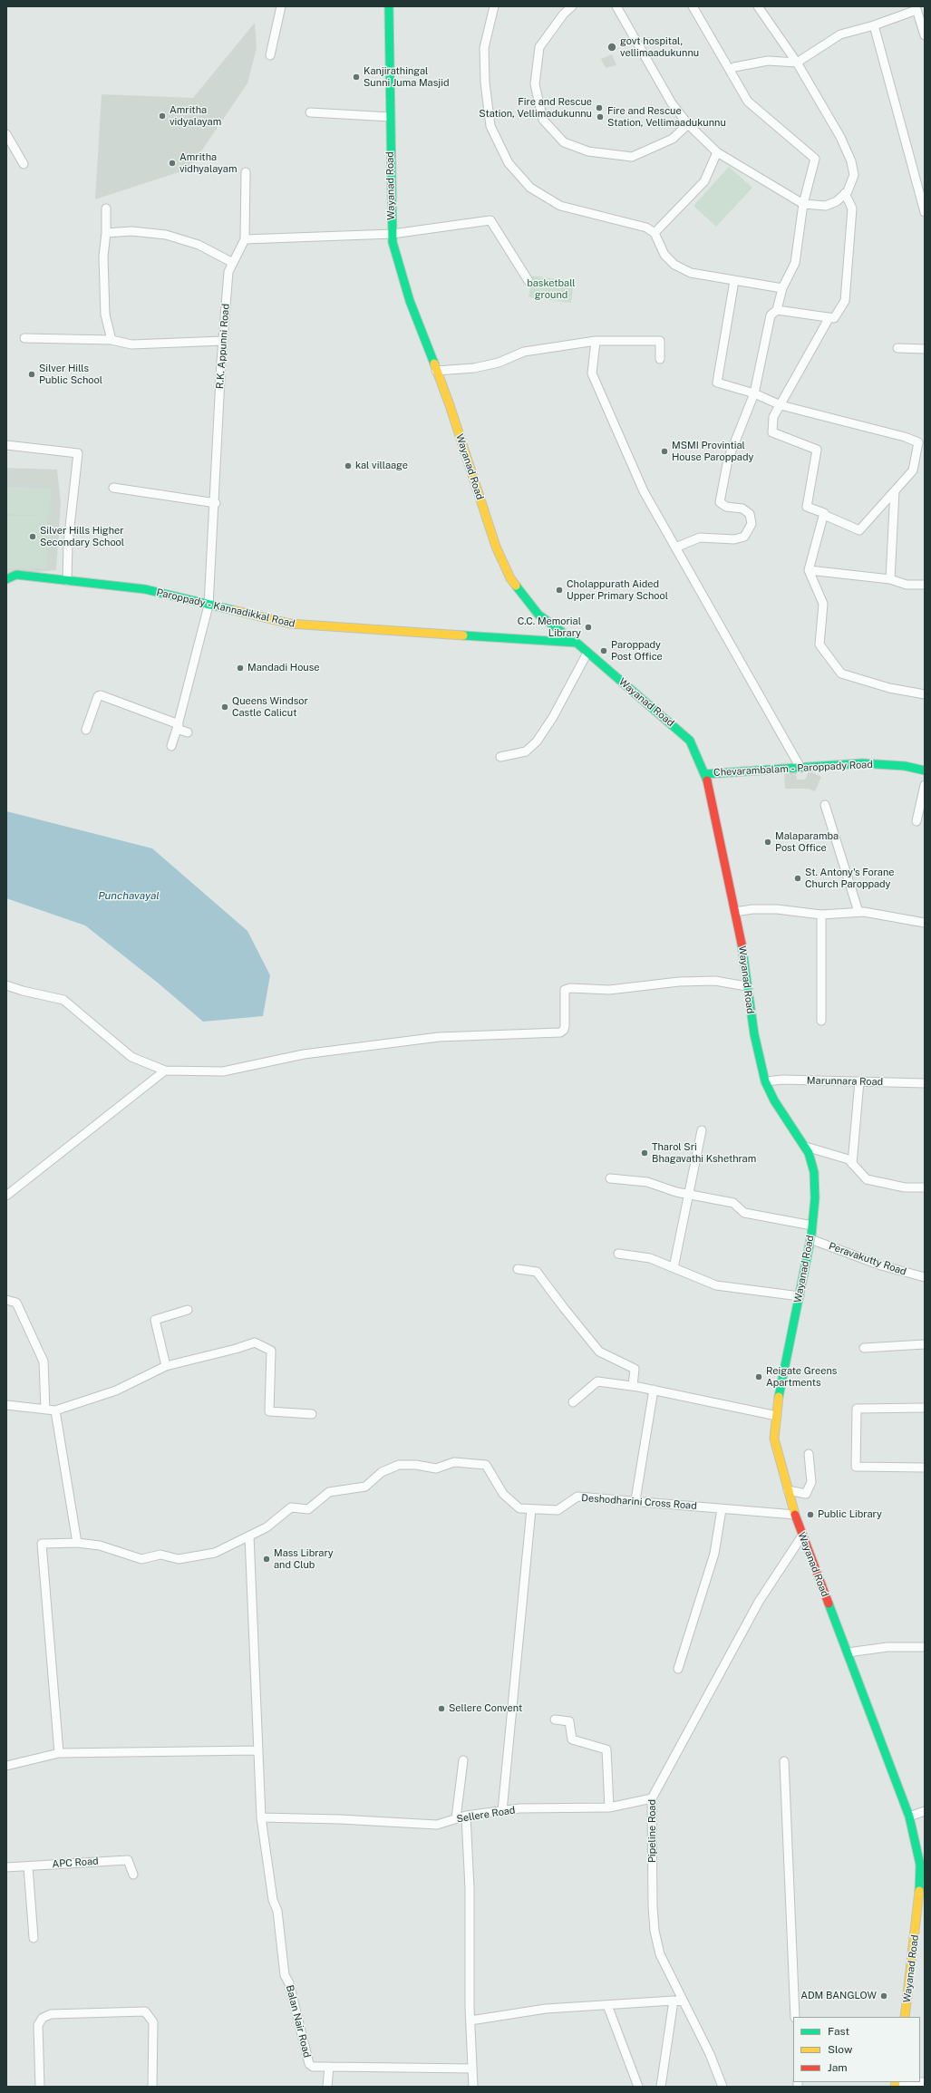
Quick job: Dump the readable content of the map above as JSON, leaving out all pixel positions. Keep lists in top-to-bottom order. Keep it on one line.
{"streets":{"main road":["Wayanad Road","Paroppady - Kannadikkal Road","Chevarambalam - Paroppady Road"],"street":["R.K. Appunni Road","Marunnara Road","Peravakutty Road","Deshodharini Cross Road","Sellere Road","Pipeline Road","APC Road","Balan Nair Road"]},"crossings":[["Wayanad Road","Paroppady - Kannadikkal Road"],["Wayanad Road","Chevarambalam - Paroppady Road"],["Wayanad Road","Marunnara Road"],["Wayanad Road","Peravakutty Road"],["Wayanad Road","Deshodharini Cross Road"],["Wayanad Road","Pipeline Road"],["R.K. Appunni Road","Paroppady - Kannadikkal Road"],["Sellere Road","Pipeline Road"],["Sellere Road","Balan Nair Road"]],"water":["Punchavayal"],"parks":["basketball ground"],"places":["govt hospital, vellimaadukunnu","Kanjirathingal Sunni Juma Masjid","Fire and Rescue Station, Vellimadukunnu","Amritha vidyalayam","Fire and Rescue Station, Vellimaadukunnu","Amritha vidhyalayam","Silver Hills Public School","MSMI Provintial House Paroppady","kal villaage","Silver Hills Higher Secondary School","Cholappurath Aided Upper Primary School","C.C. Memorial Library","Paroppady Post Office","Mandadi House","Queens Windsor Castle Calicut","Malaparamba Post Office","St. Antony's Forane Church Paroppady","Tharol Sri Bhagavathi Kshethram","Reigate Greens Apartments","Public Library","Mass Library and Club","Sellere Convent","ADM BANGLOW"],"legend":["Fast","Slow","Jam"]}
